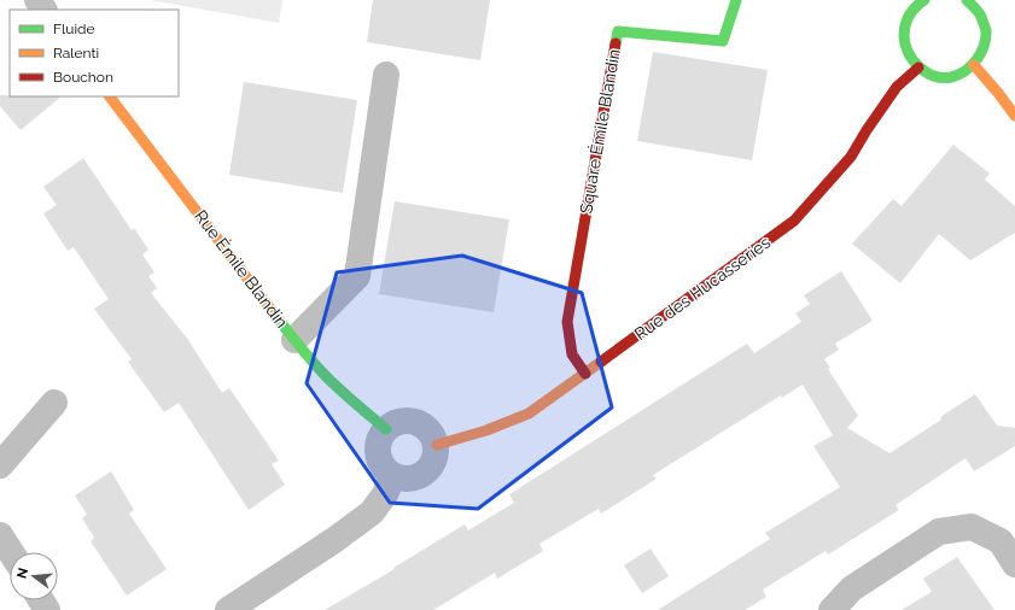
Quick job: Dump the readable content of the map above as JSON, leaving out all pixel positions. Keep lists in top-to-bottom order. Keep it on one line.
{"streets":{"street":["Square Émile Blandin","Rue Émile Blandin","Rue des Hucasseries"]},"crossings":[["Square Émile Blandin","Rue des Hucasseries"],["Rue Émile Blandin","Rue des Hucasseries"]],"legend":["Fluide","Ralenti","Bouchon"],"north":"left"}
